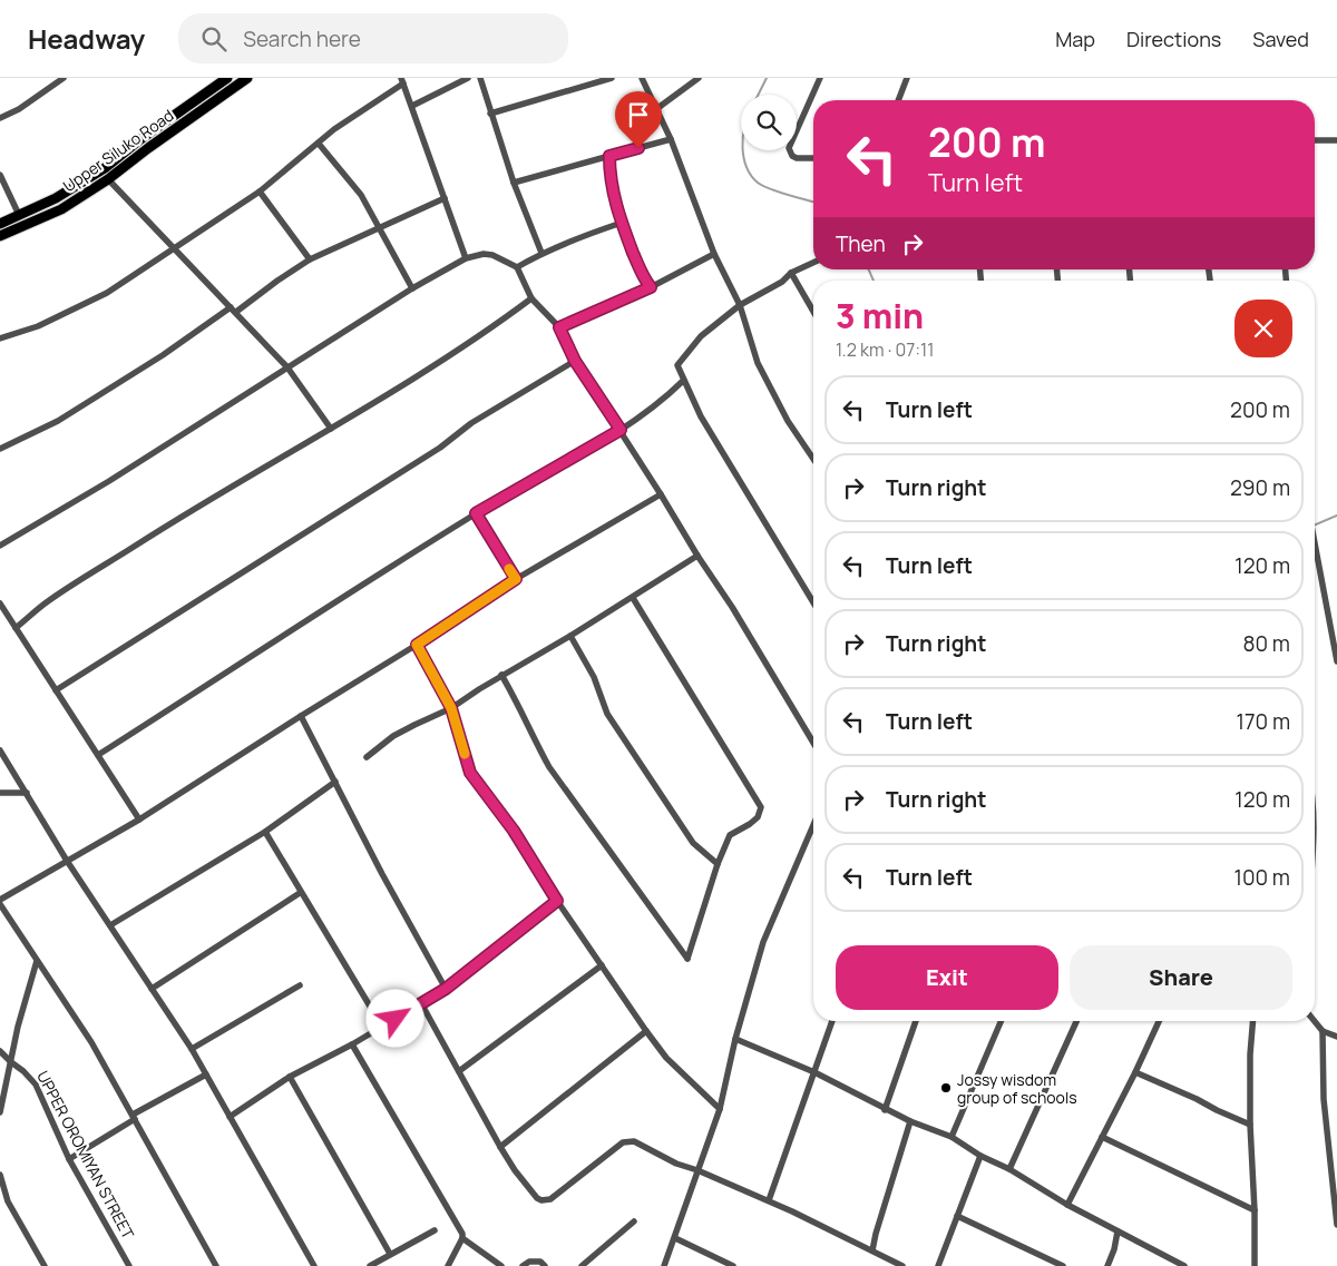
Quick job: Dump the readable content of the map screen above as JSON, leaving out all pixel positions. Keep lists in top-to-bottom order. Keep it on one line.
{"streets":{"main road":["Upper Siluko Road"],"street":["UPPER OROMIYAN STREET"]},"places":["Jossy wisdom group of schools"],"page":{"header":"Headway","search":"Search here","nav":["Map","Directions","Saved"],"turn":["200 m","Turn left"],"then":"Then","heading":["3 min","1.2 km · 07:11"],"list":[{"name":"Turn left","value":"200 m"},{"name":"Turn right","value":"290 m"},{"name":"Turn left","value":"120 m"},{"name":"Turn right","value":"80 m"},{"name":"Turn left","value":"170 m"},{"name":"Turn right","value":"120 m"},{"name":"Turn left","value":"100 m"}],"buttons":["Exit","Share"]}}
